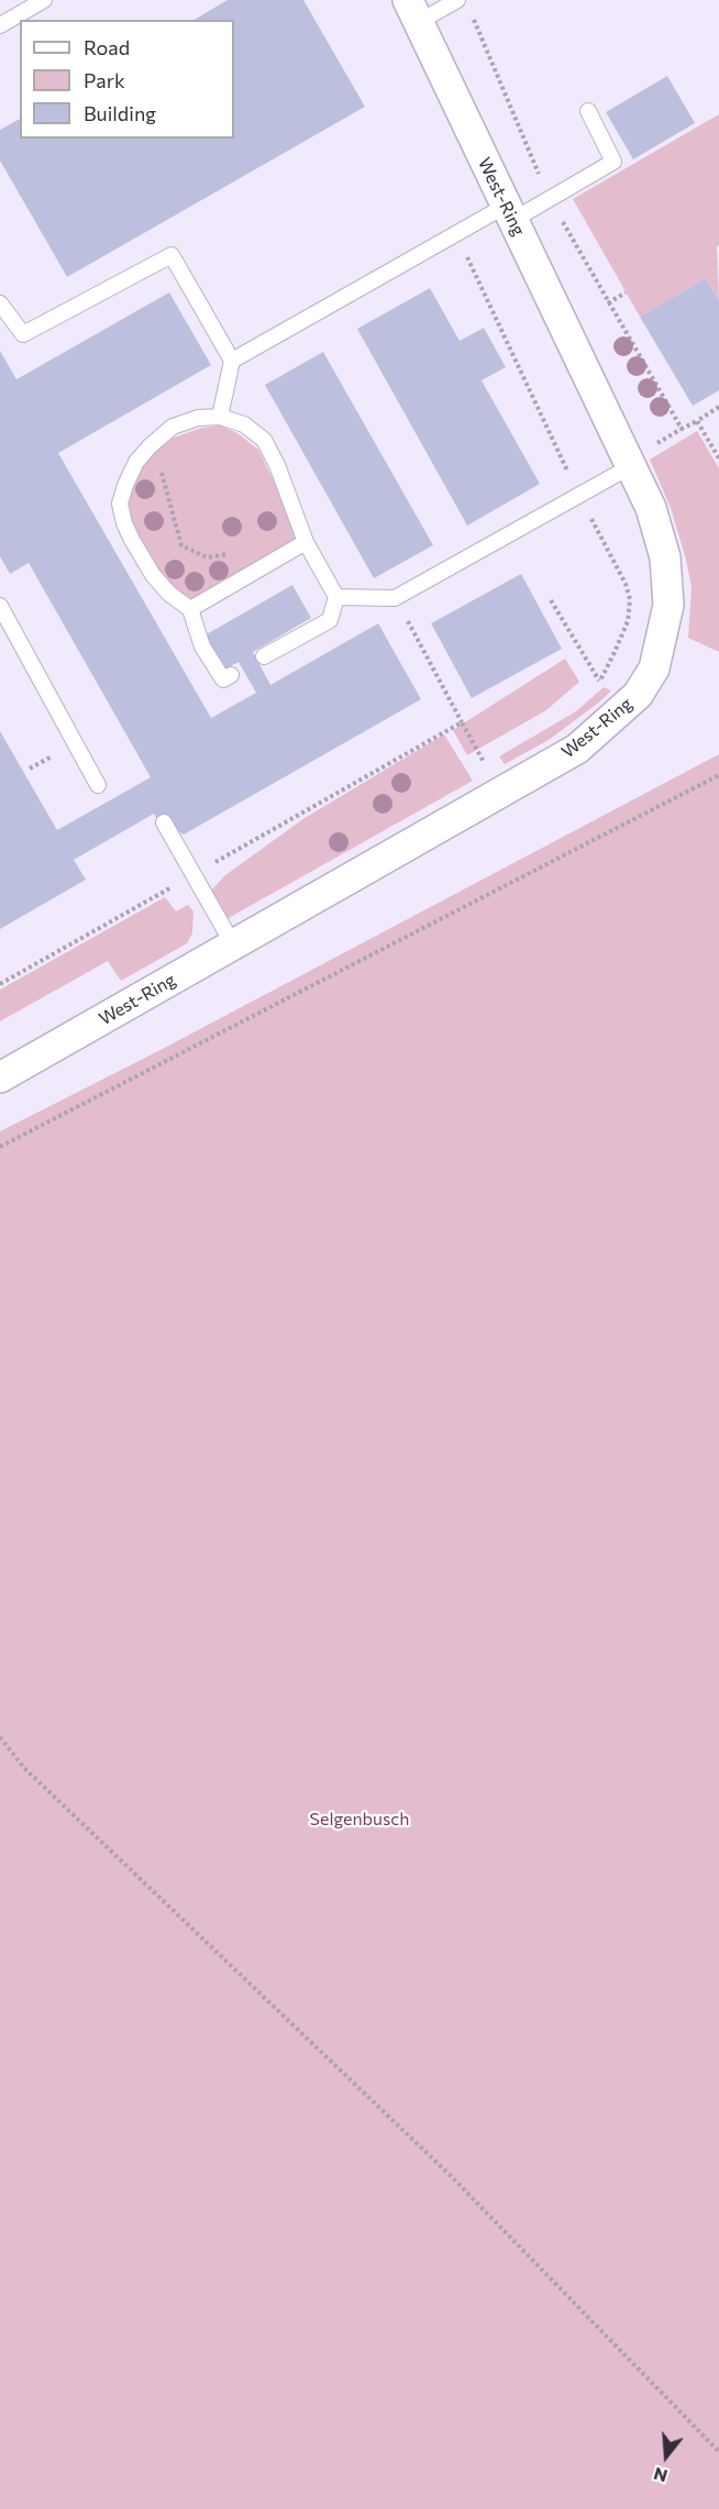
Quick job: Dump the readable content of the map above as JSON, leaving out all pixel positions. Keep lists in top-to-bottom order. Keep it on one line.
{"streets":{"street":["West-Ring"]},"parks":["Selgenbusch"],"legend":["Road","Park","Building"],"north":"bottom"}
